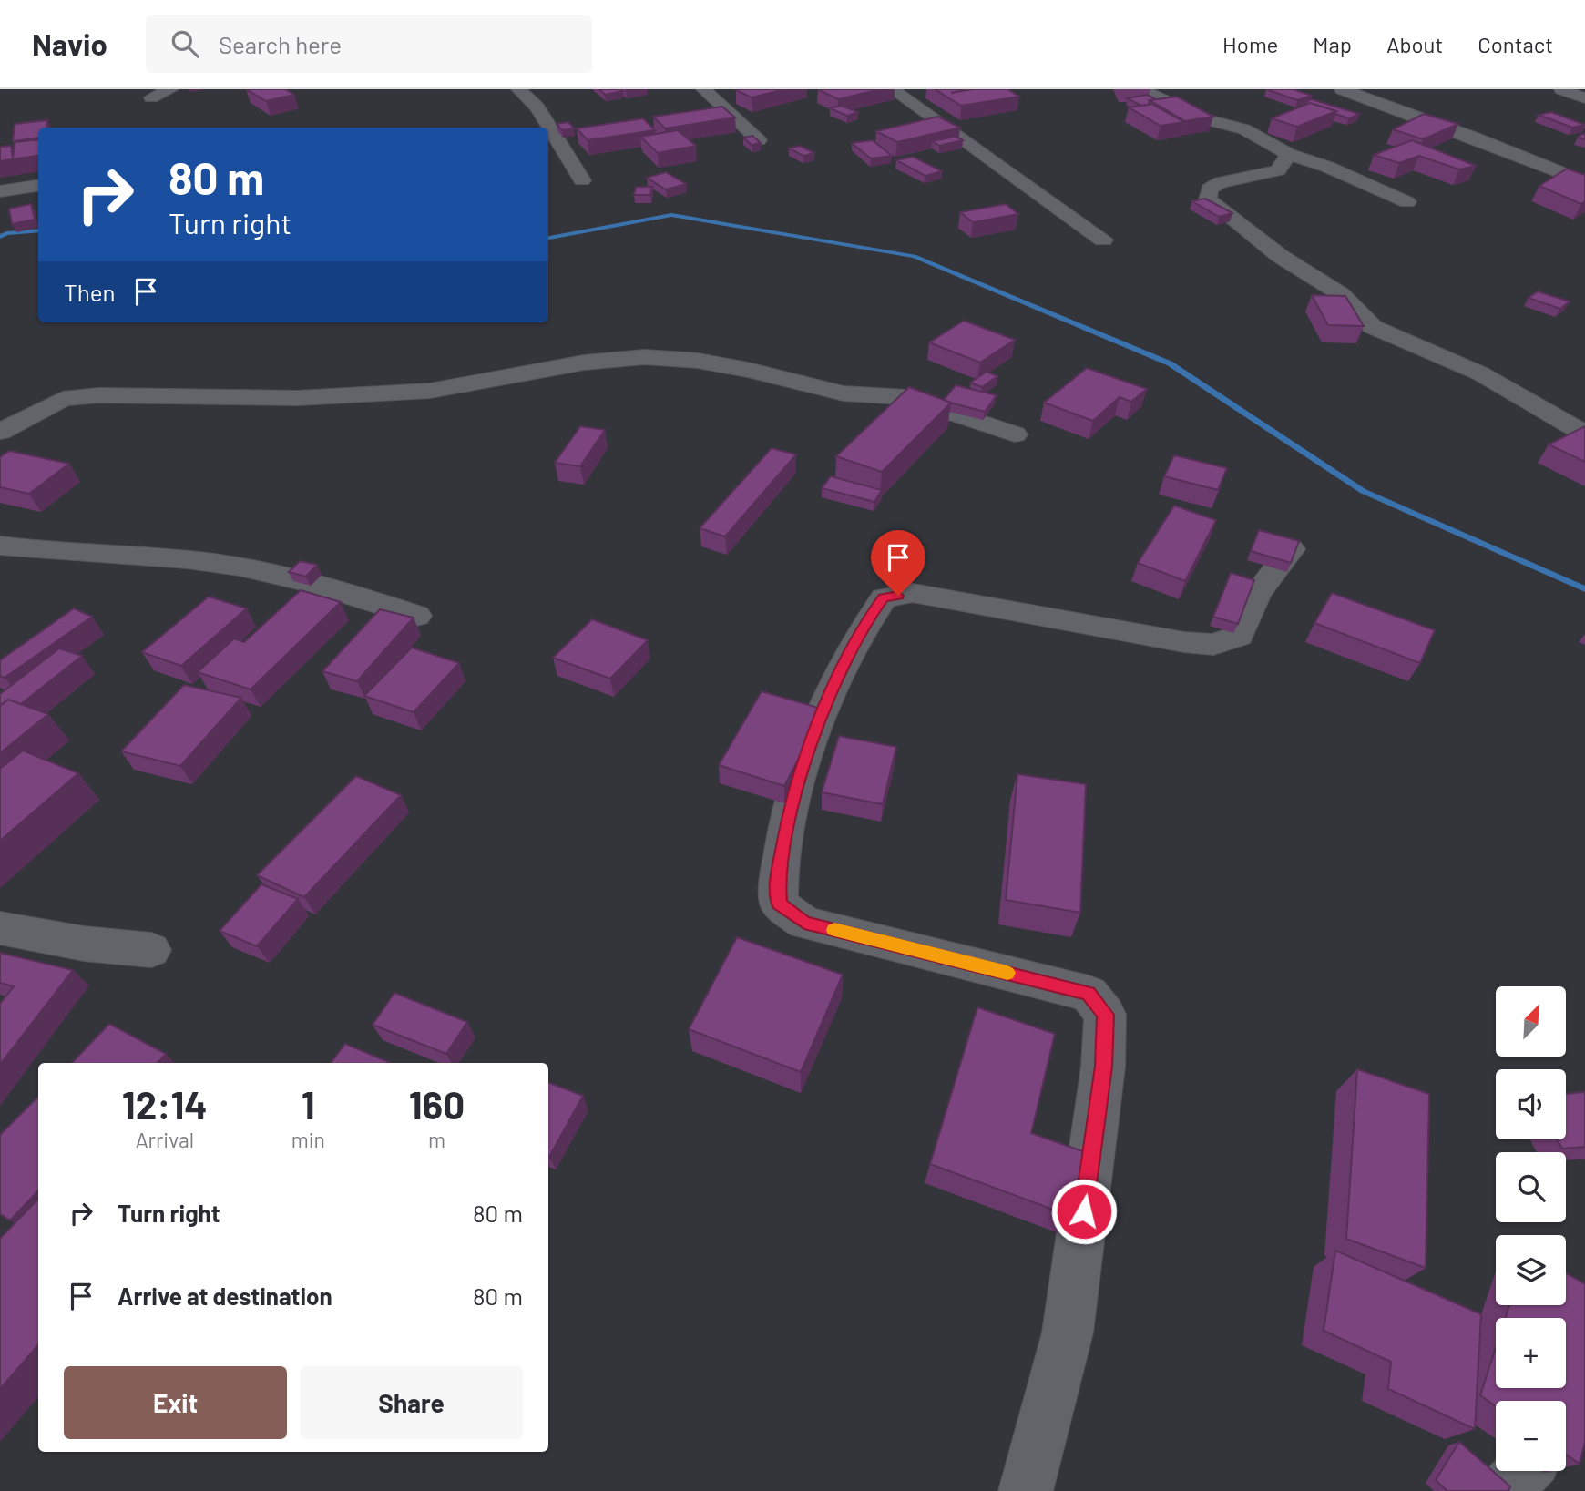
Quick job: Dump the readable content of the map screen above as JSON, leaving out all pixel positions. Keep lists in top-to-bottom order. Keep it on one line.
{"north":"top right","page":{"header":"Navio","search":"Search here","nav":["Home","Map","About","Contact"],"turn":["80 m","Turn right"],"then":"Then","map_buttons":["+","−"],"eta":["12:14","Arrival","1","min","160","m"],"list":[{"name":"Turn right","value":"80 m"},{"name":"Arrive at destination","value":"80 m"}],"buttons":["Exit","Share"]}}
